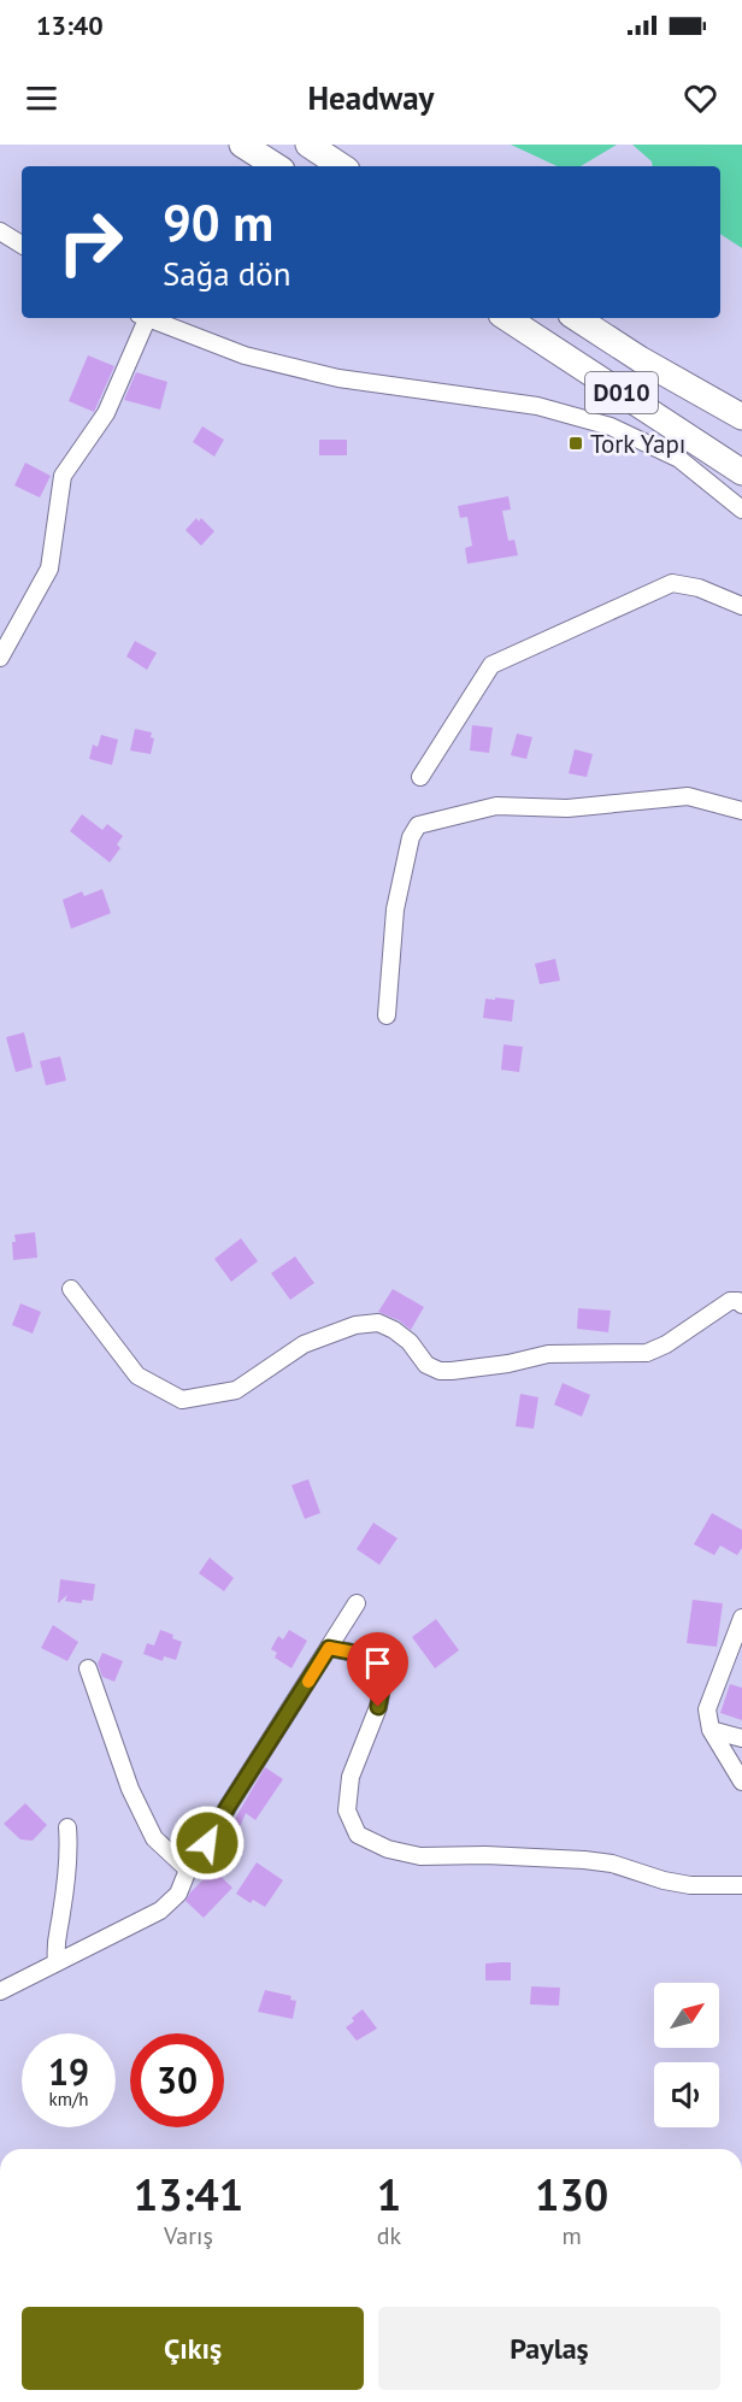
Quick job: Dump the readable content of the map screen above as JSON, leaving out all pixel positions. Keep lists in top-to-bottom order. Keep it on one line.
{"streets":{"highway":["D010"]},"places":{"transit":["Tork Yapı"]},"north":"top right","page":{"status":"13:40","header":"Headway","turn":["90 m","Sağa dön"],"speed":"19 km/h","limit":"30","eta":["13:41","Varış","1","dk","130","m"],"buttons":["Çıkış","Paylaş"]}}
